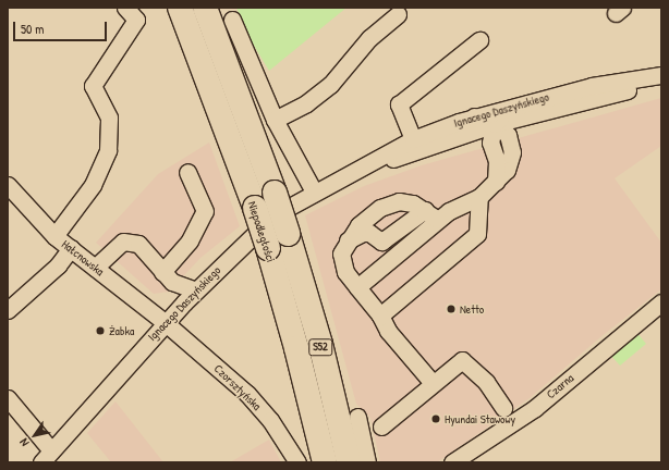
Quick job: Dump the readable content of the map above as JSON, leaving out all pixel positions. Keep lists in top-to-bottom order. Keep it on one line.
{"streets":{"highway":["Niepodległości","S52"],"street":["Ignacego Daszyńskiego","Hałcnowska","Czarna","Czorsztyńska"]},"crossings":[["Ignacego Daszyńskiego","Hałcnowska"],["Ignacego Daszyńskiego","Czorsztyńska"],["Hałcnowska","Czorsztyńska"]],"places":["Netto","Żabka","Hyundai Stawowy"],"scale_bar":"50 m","north":"bottom left"}
